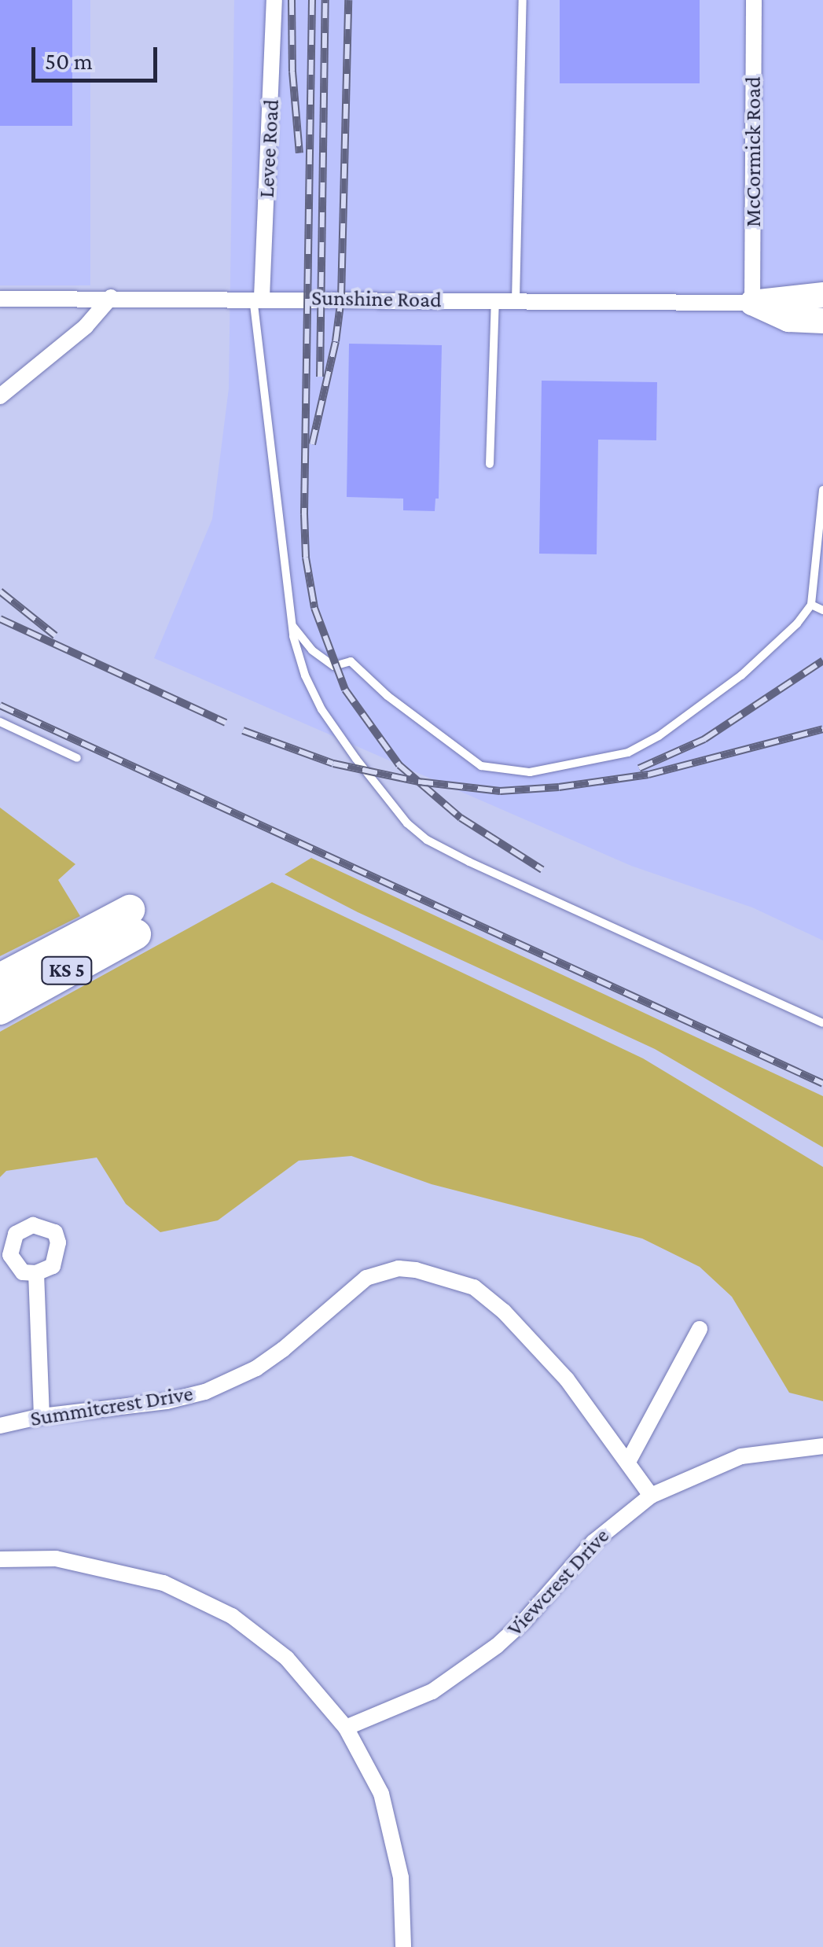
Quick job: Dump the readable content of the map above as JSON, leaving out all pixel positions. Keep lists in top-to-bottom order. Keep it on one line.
{"streets":{"highway":["KS 5"],"main road":["Sunshine Road"],"street":["Levee Road","McCormick Road","Summitcrest Drive","Viewcrest Drive"]},"crossings":[["Levee Road","Sunshine Road"],["McCormick Road","Sunshine Road"],["Summitcrest Drive","Viewcrest Drive"]],"scale_bar":"50 m"}
